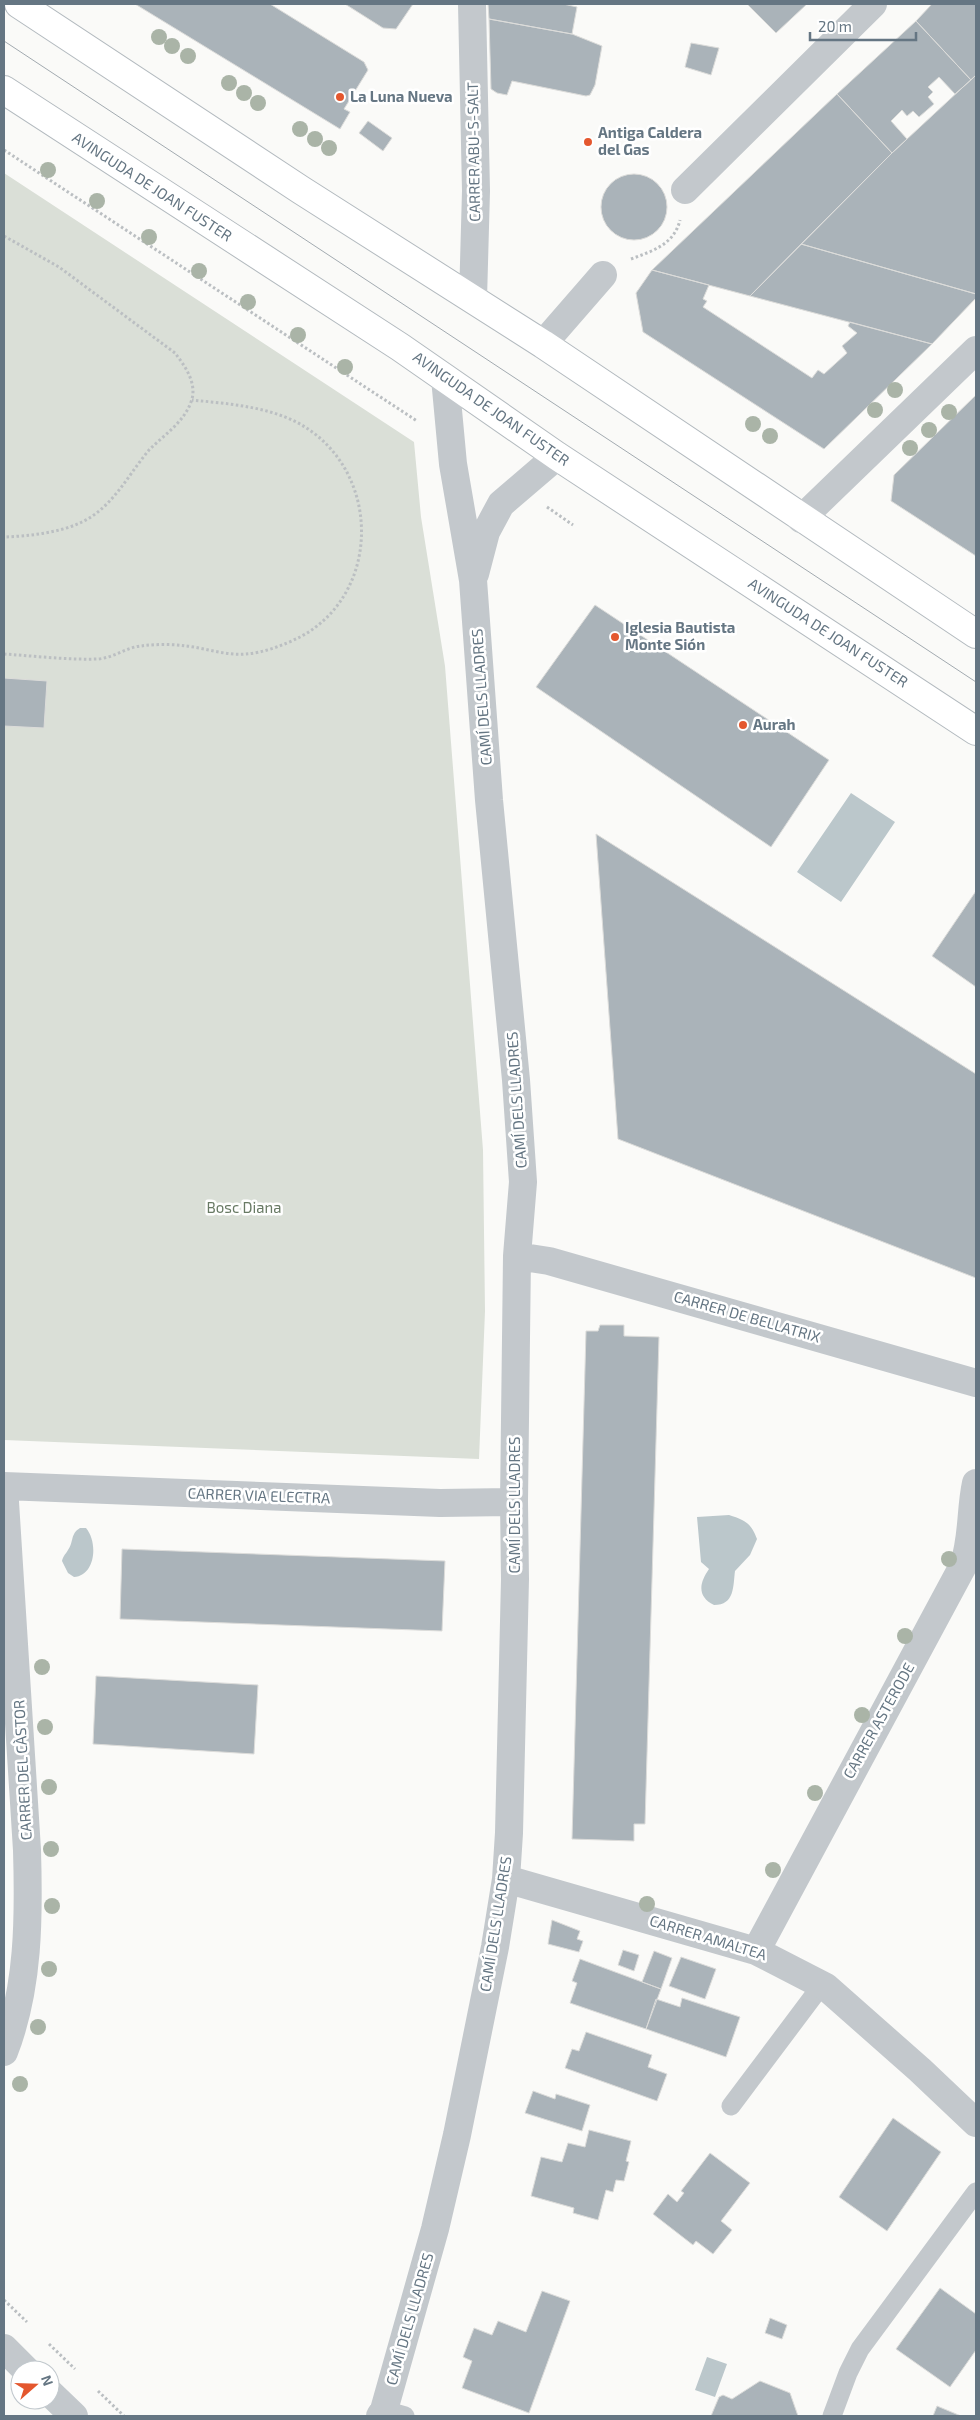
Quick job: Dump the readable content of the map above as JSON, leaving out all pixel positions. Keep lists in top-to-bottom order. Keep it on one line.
{"streets":{"main road":["AVINGUDA DE JOAN FUSTER"],"street":["CARRER ABU-S-SALT","CAMÍ DELS LLADRES","CARRER DE BELLATRIX","CARRER VIA ELECTRA","CARRER ASTERODE","CARRER DEL CÀSTOR","CARRER AMALTEA"]},"crossings":[["AVINGUDA DE JOAN FUSTER","CAMÍ DELS LLADRES"],["CAMÍ DELS LLADRES","CARRER DE BELLATRIX"],["CAMÍ DELS LLADRES","CARRER VIA ELECTRA"],["CAMÍ DELS LLADRES","CARRER AMALTEA"],["CARRER VIA ELECTRA","CARRER DEL CÀSTOR"],["CARRER ASTERODE","CARRER AMALTEA"]],"parks":["Bosc Diana"],"places":["La Luna Nueva","Antiga Caldera del Gas","Iglesia Bautista Monte Sión","Aurah"],"scale_bar":"20 m","north":"right"}
